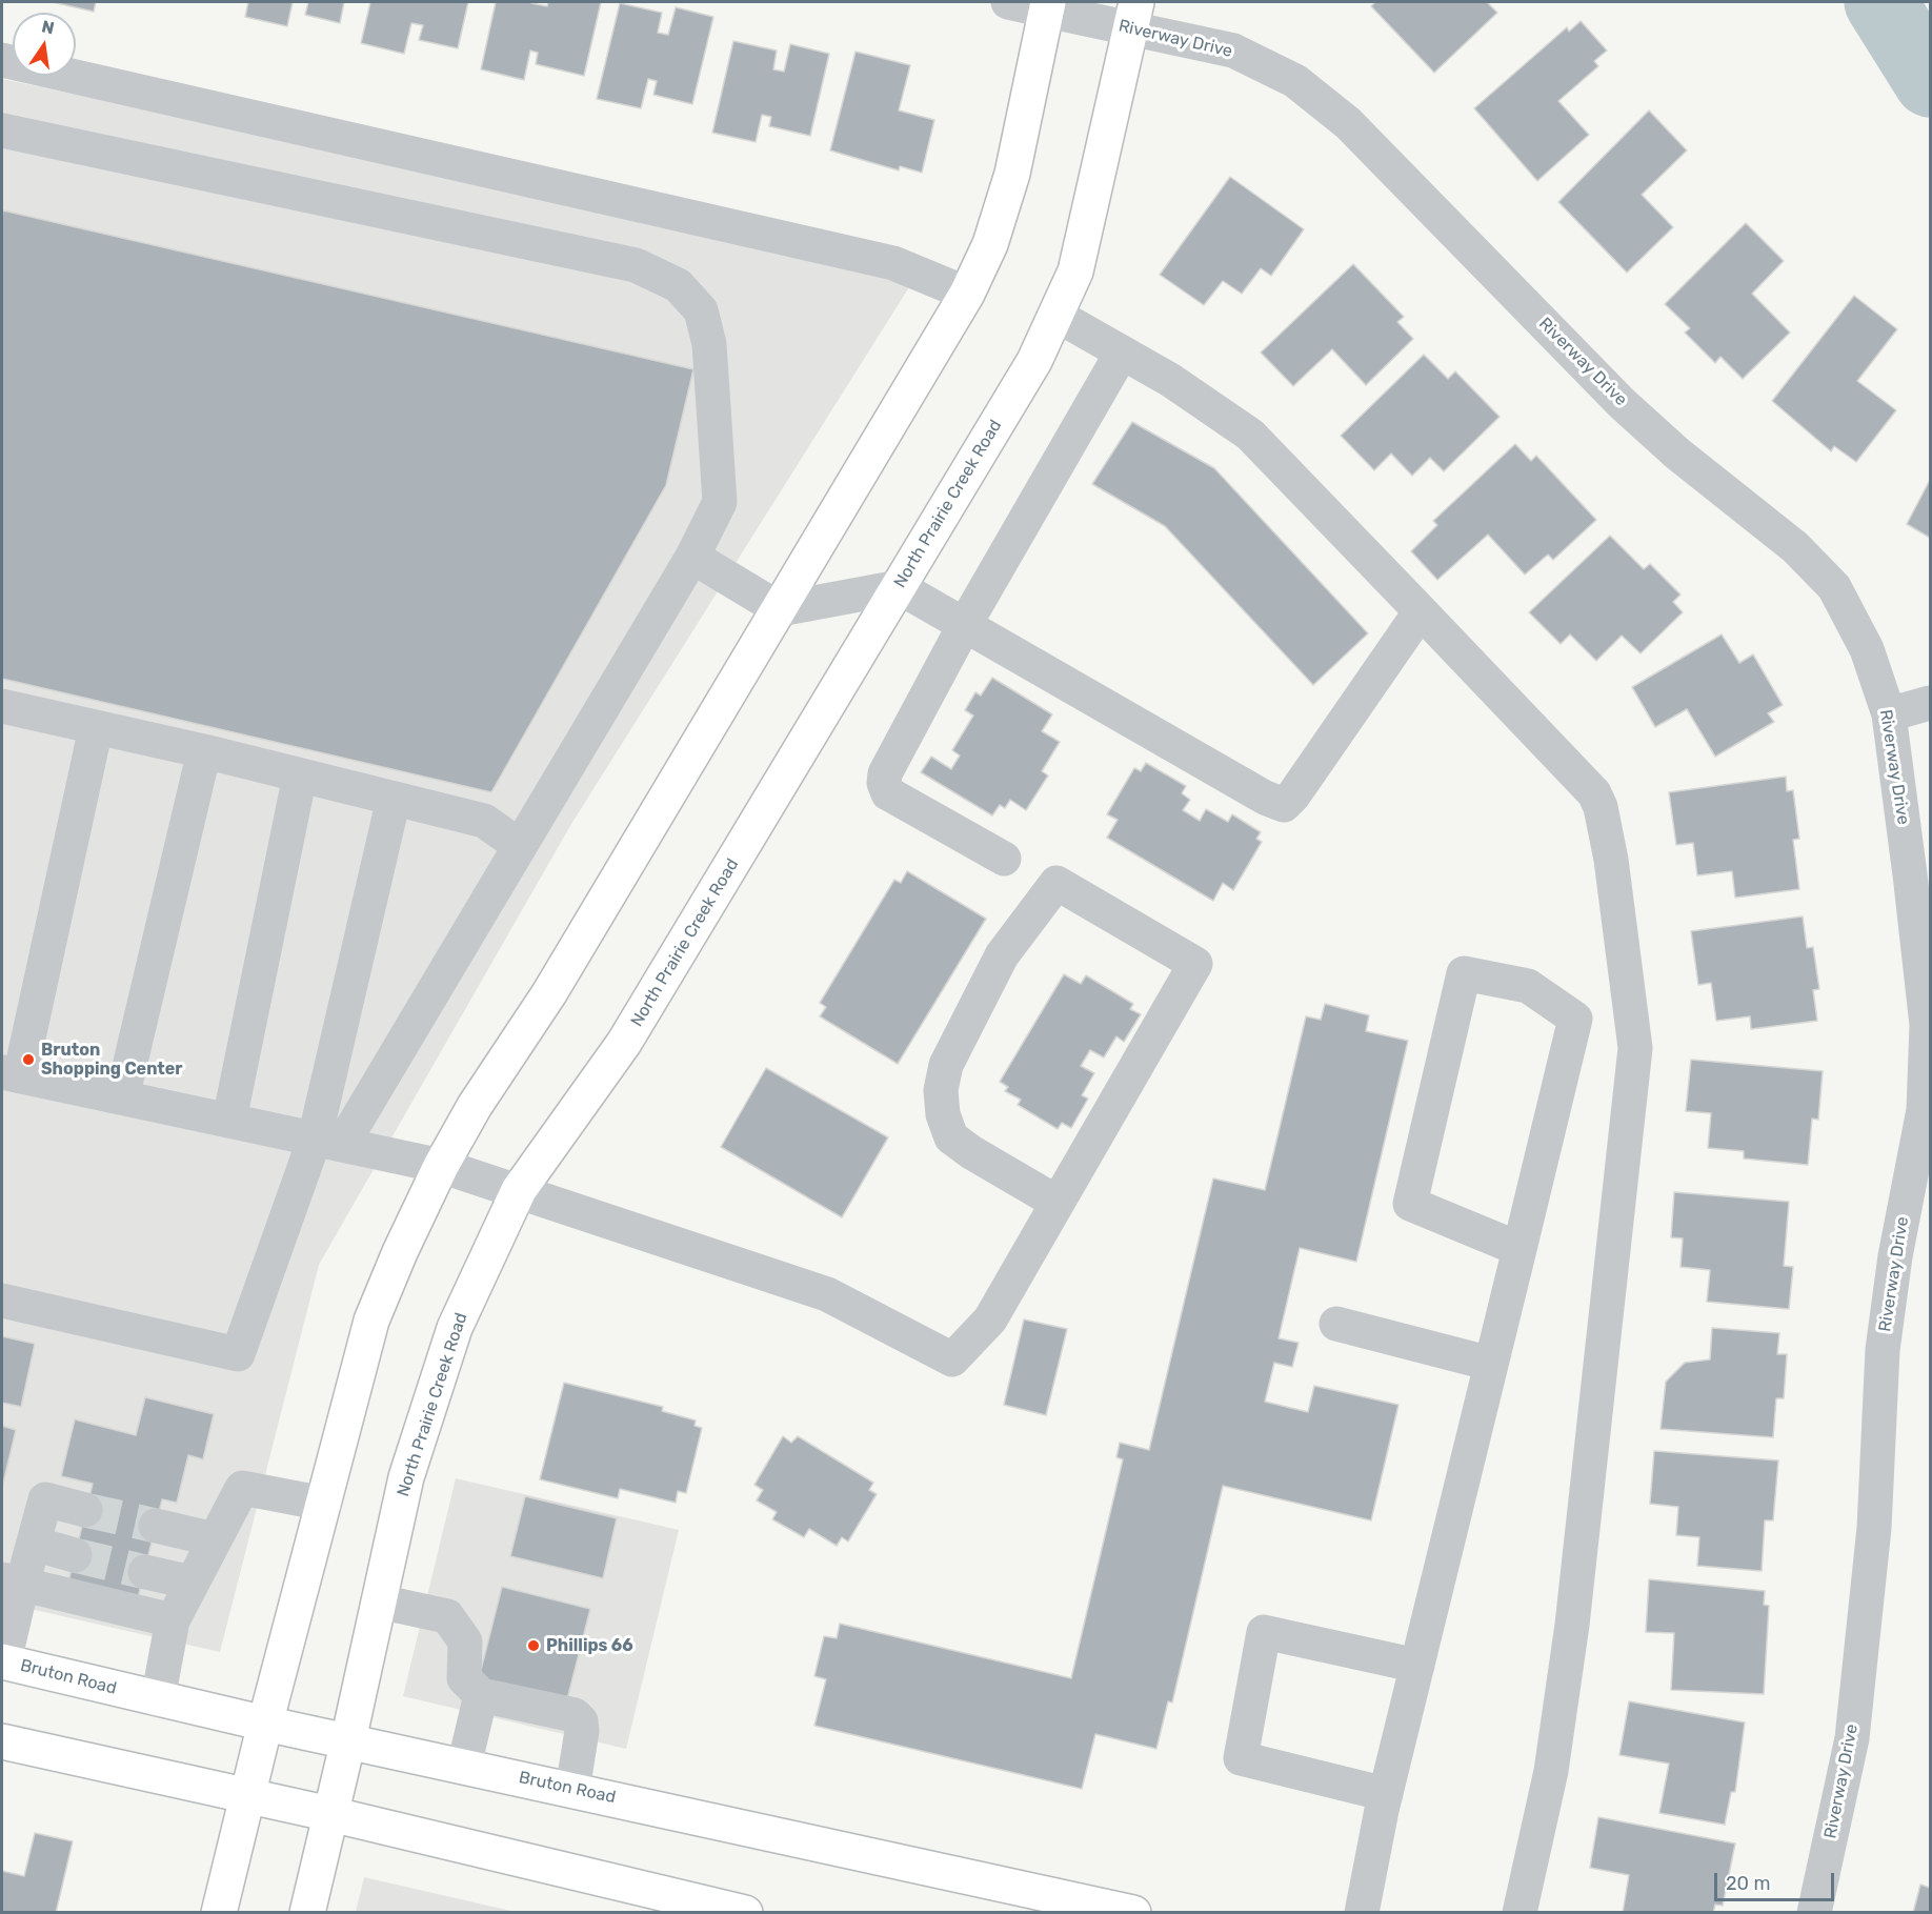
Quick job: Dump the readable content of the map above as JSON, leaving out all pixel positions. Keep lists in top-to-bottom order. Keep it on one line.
{"streets":{"main road":["North Prairie Creek Road","Bruton Road"],"street":["Riverway Drive"]},"crossings":[["Riverway Drive","North Prairie Creek Road"],["North Prairie Creek Road","Bruton Road"]],"places":["Bruton Shopping Center","Phillips 66"],"scale_bar":"20 m","north":"top"}
